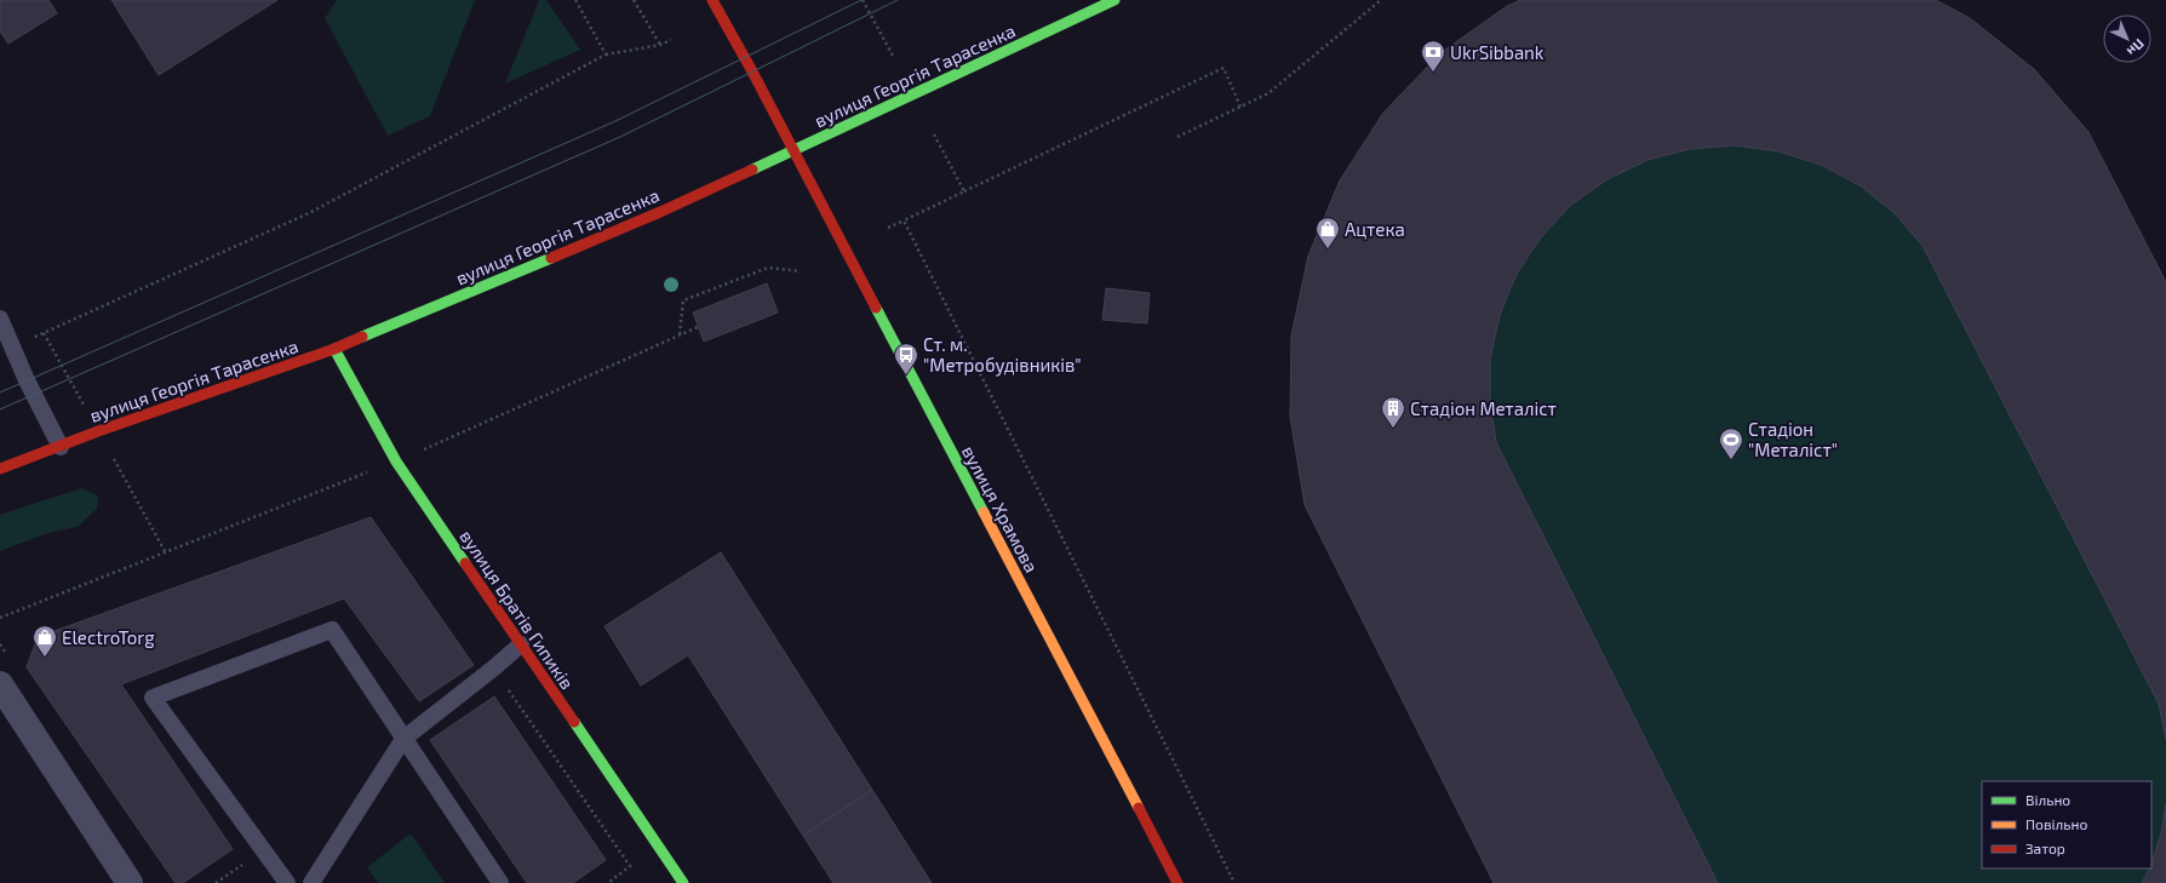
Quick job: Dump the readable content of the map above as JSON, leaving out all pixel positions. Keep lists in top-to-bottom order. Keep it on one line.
{"streets":{"street":["вулиця Георгія Тарасенка","вулиця Храмова","вулиця Братів Гипиків"]},"crossings":[["вулиця Георгія Тарасенка","вулиця Храмова"],["вулиця Георгія Тарасенка","вулиця Братів Гипиків"]],"places":{"bank":["UkrSibbank"],"shop":["Ацтека","ElectroTorg"],"bus stop":["Ст. м. \"Метробудівників\""],"building":["Стадіон Металіст"],"sports":["Стадіон \"Металіст\""]},"legend":["Вільно","Повільно","Затор"],"north":"bottom right"}
